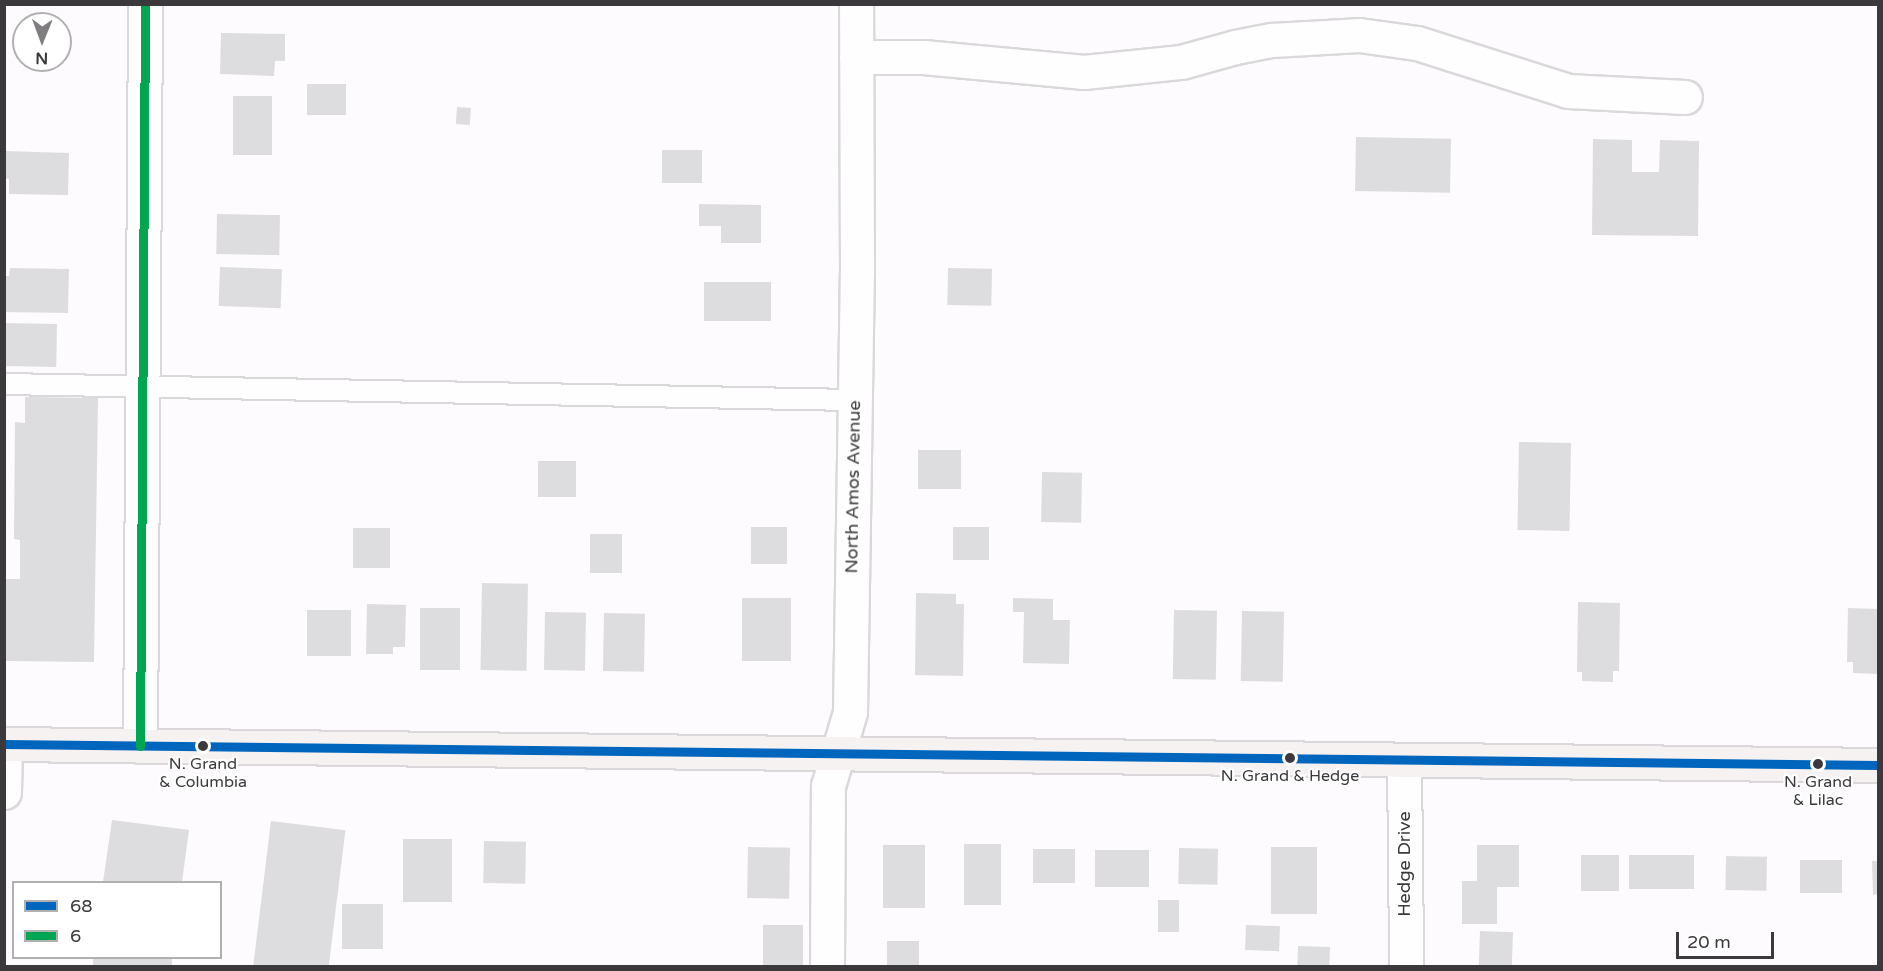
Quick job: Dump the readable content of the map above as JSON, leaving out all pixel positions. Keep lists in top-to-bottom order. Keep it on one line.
{"streets":{"street":["North Amos Avenue","Hedge Drive"]},"places":["N. Grand & Columbia","N. Grand & Hedge","N. Grand & Lilac"],"lines":["transit line 6","transit line 68"],"legend":["68","6"],"scale_bar":"20 m","north":"bottom"}
